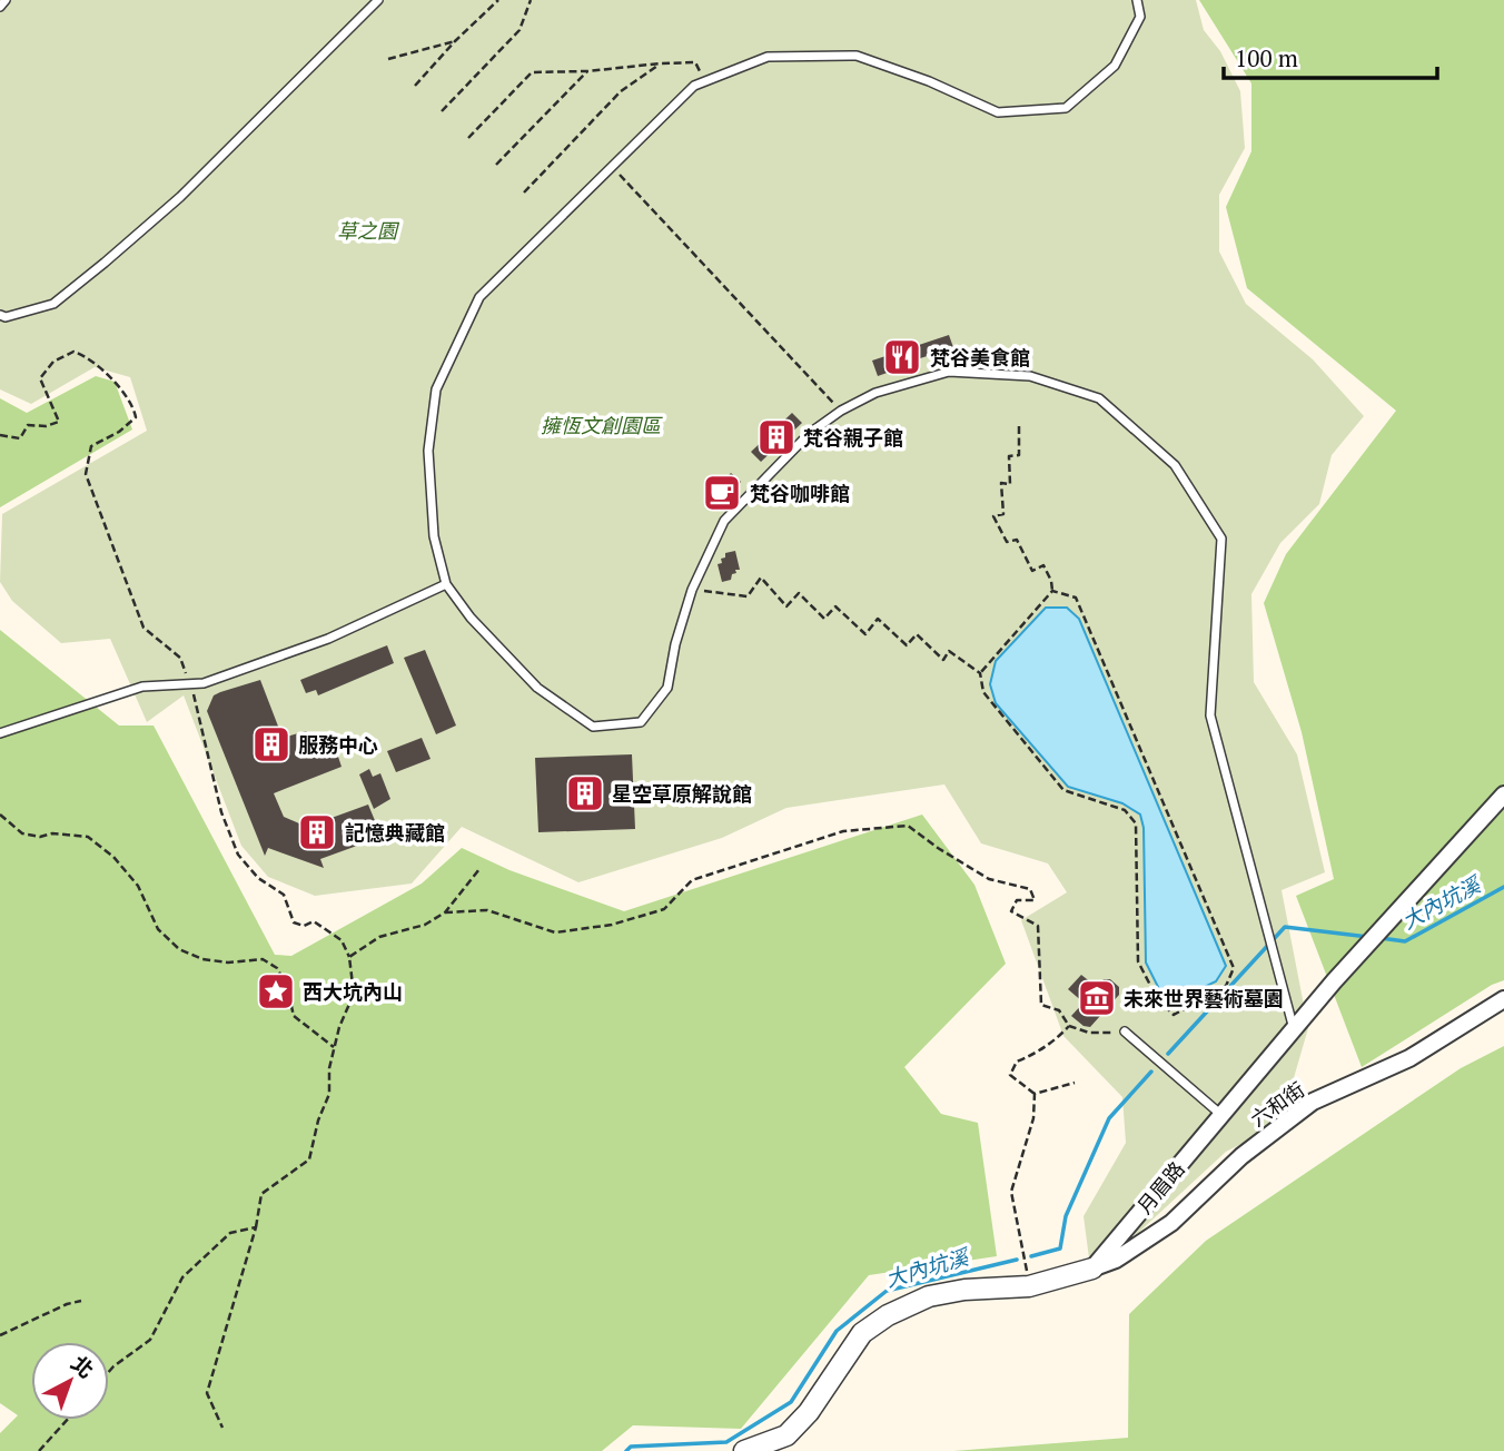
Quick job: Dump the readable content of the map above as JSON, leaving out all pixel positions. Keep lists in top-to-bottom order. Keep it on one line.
{"streets":{"street":["六和街","月眉路"]},"crossings":[["六和街","月眉路"]],"water":["大內坑溪"],"parks":["草之園","擁恆文創園區"],"places":{"restaurant":["梵谷美食館"],"building":["梵谷親子館","服務中心","星空草原解說館","記憶典藏館"],"cafe":["梵谷咖啡館"],"place":["西大坑內山"],"museum":["未來世界藝術墓園"]},"scale_bar":"100 m","north":"top right"}
